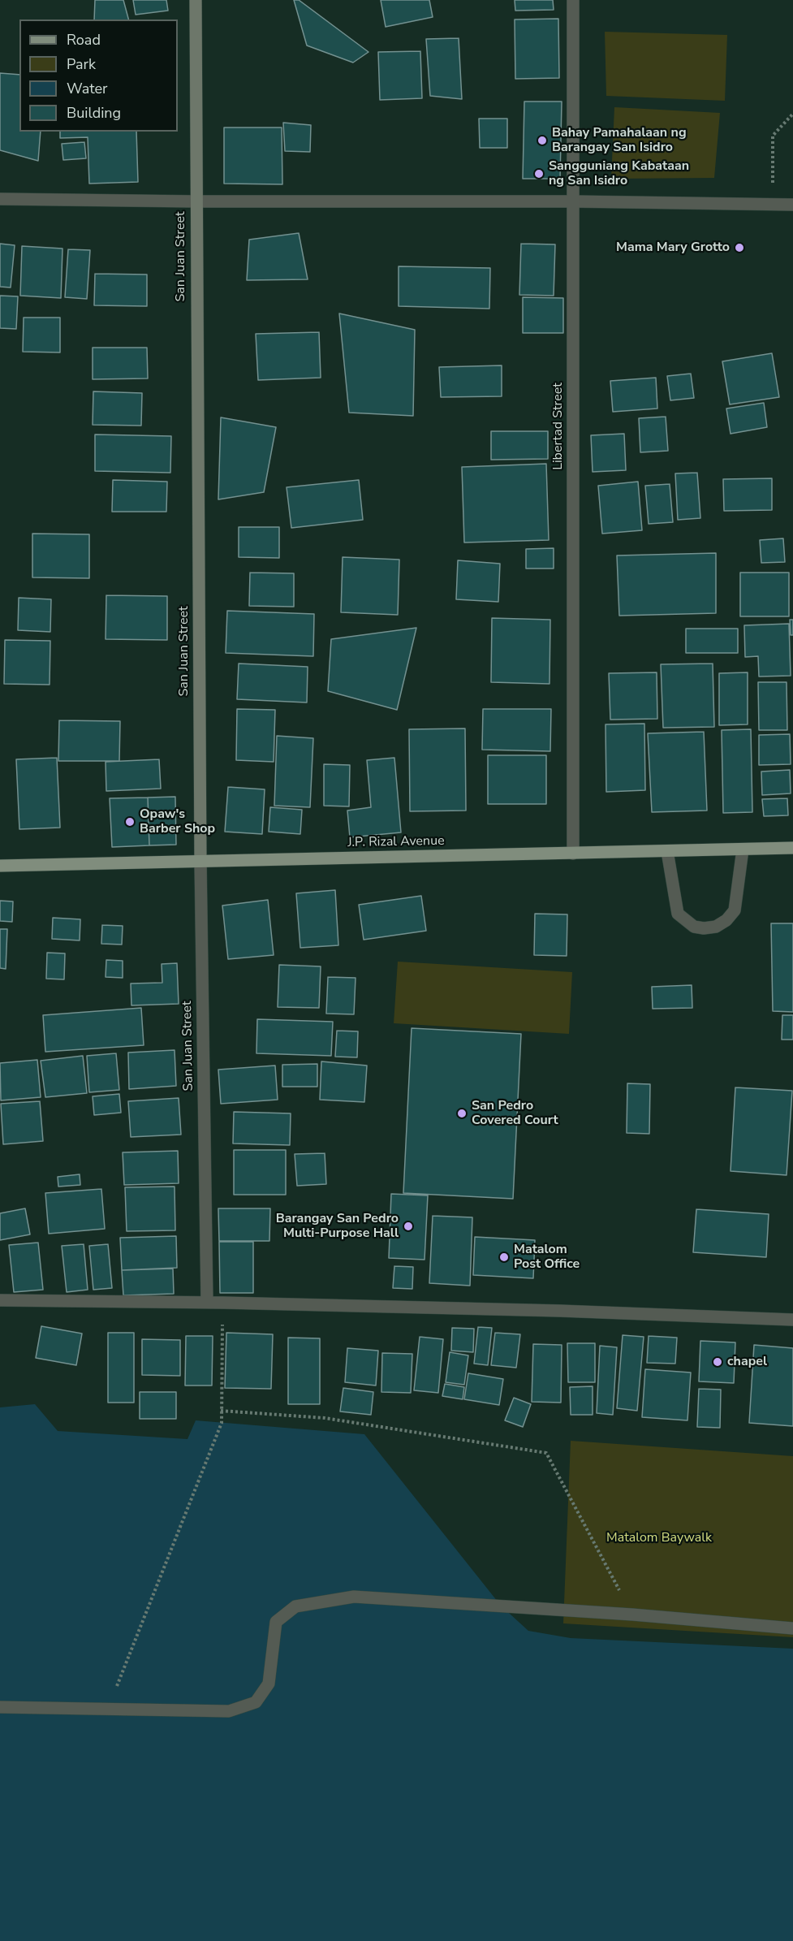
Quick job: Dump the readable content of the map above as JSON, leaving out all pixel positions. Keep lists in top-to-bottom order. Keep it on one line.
{"streets":{"main road":["J.P. Rizal Avenue"],"street":["San Juan Street","Libertad Street"]},"crossings":[["San Juan Street","J.P. Rizal Avenue"],["Libertad Street","J.P. Rizal Avenue"]],"parks":["Matalom Baywalk"],"places":["Bahay Pamahalaan ng Barangay San Isidro","Sangguniang Kabataan ng San Isidro","Mama Mary Grotto","Opaw's Barber Shop","San Pedro Covered Court","Barangay San Pedro Multi-Purpose Hall","Matalom Post Office","chapel"],"legend":["Road","Park","Water","Building"]}
